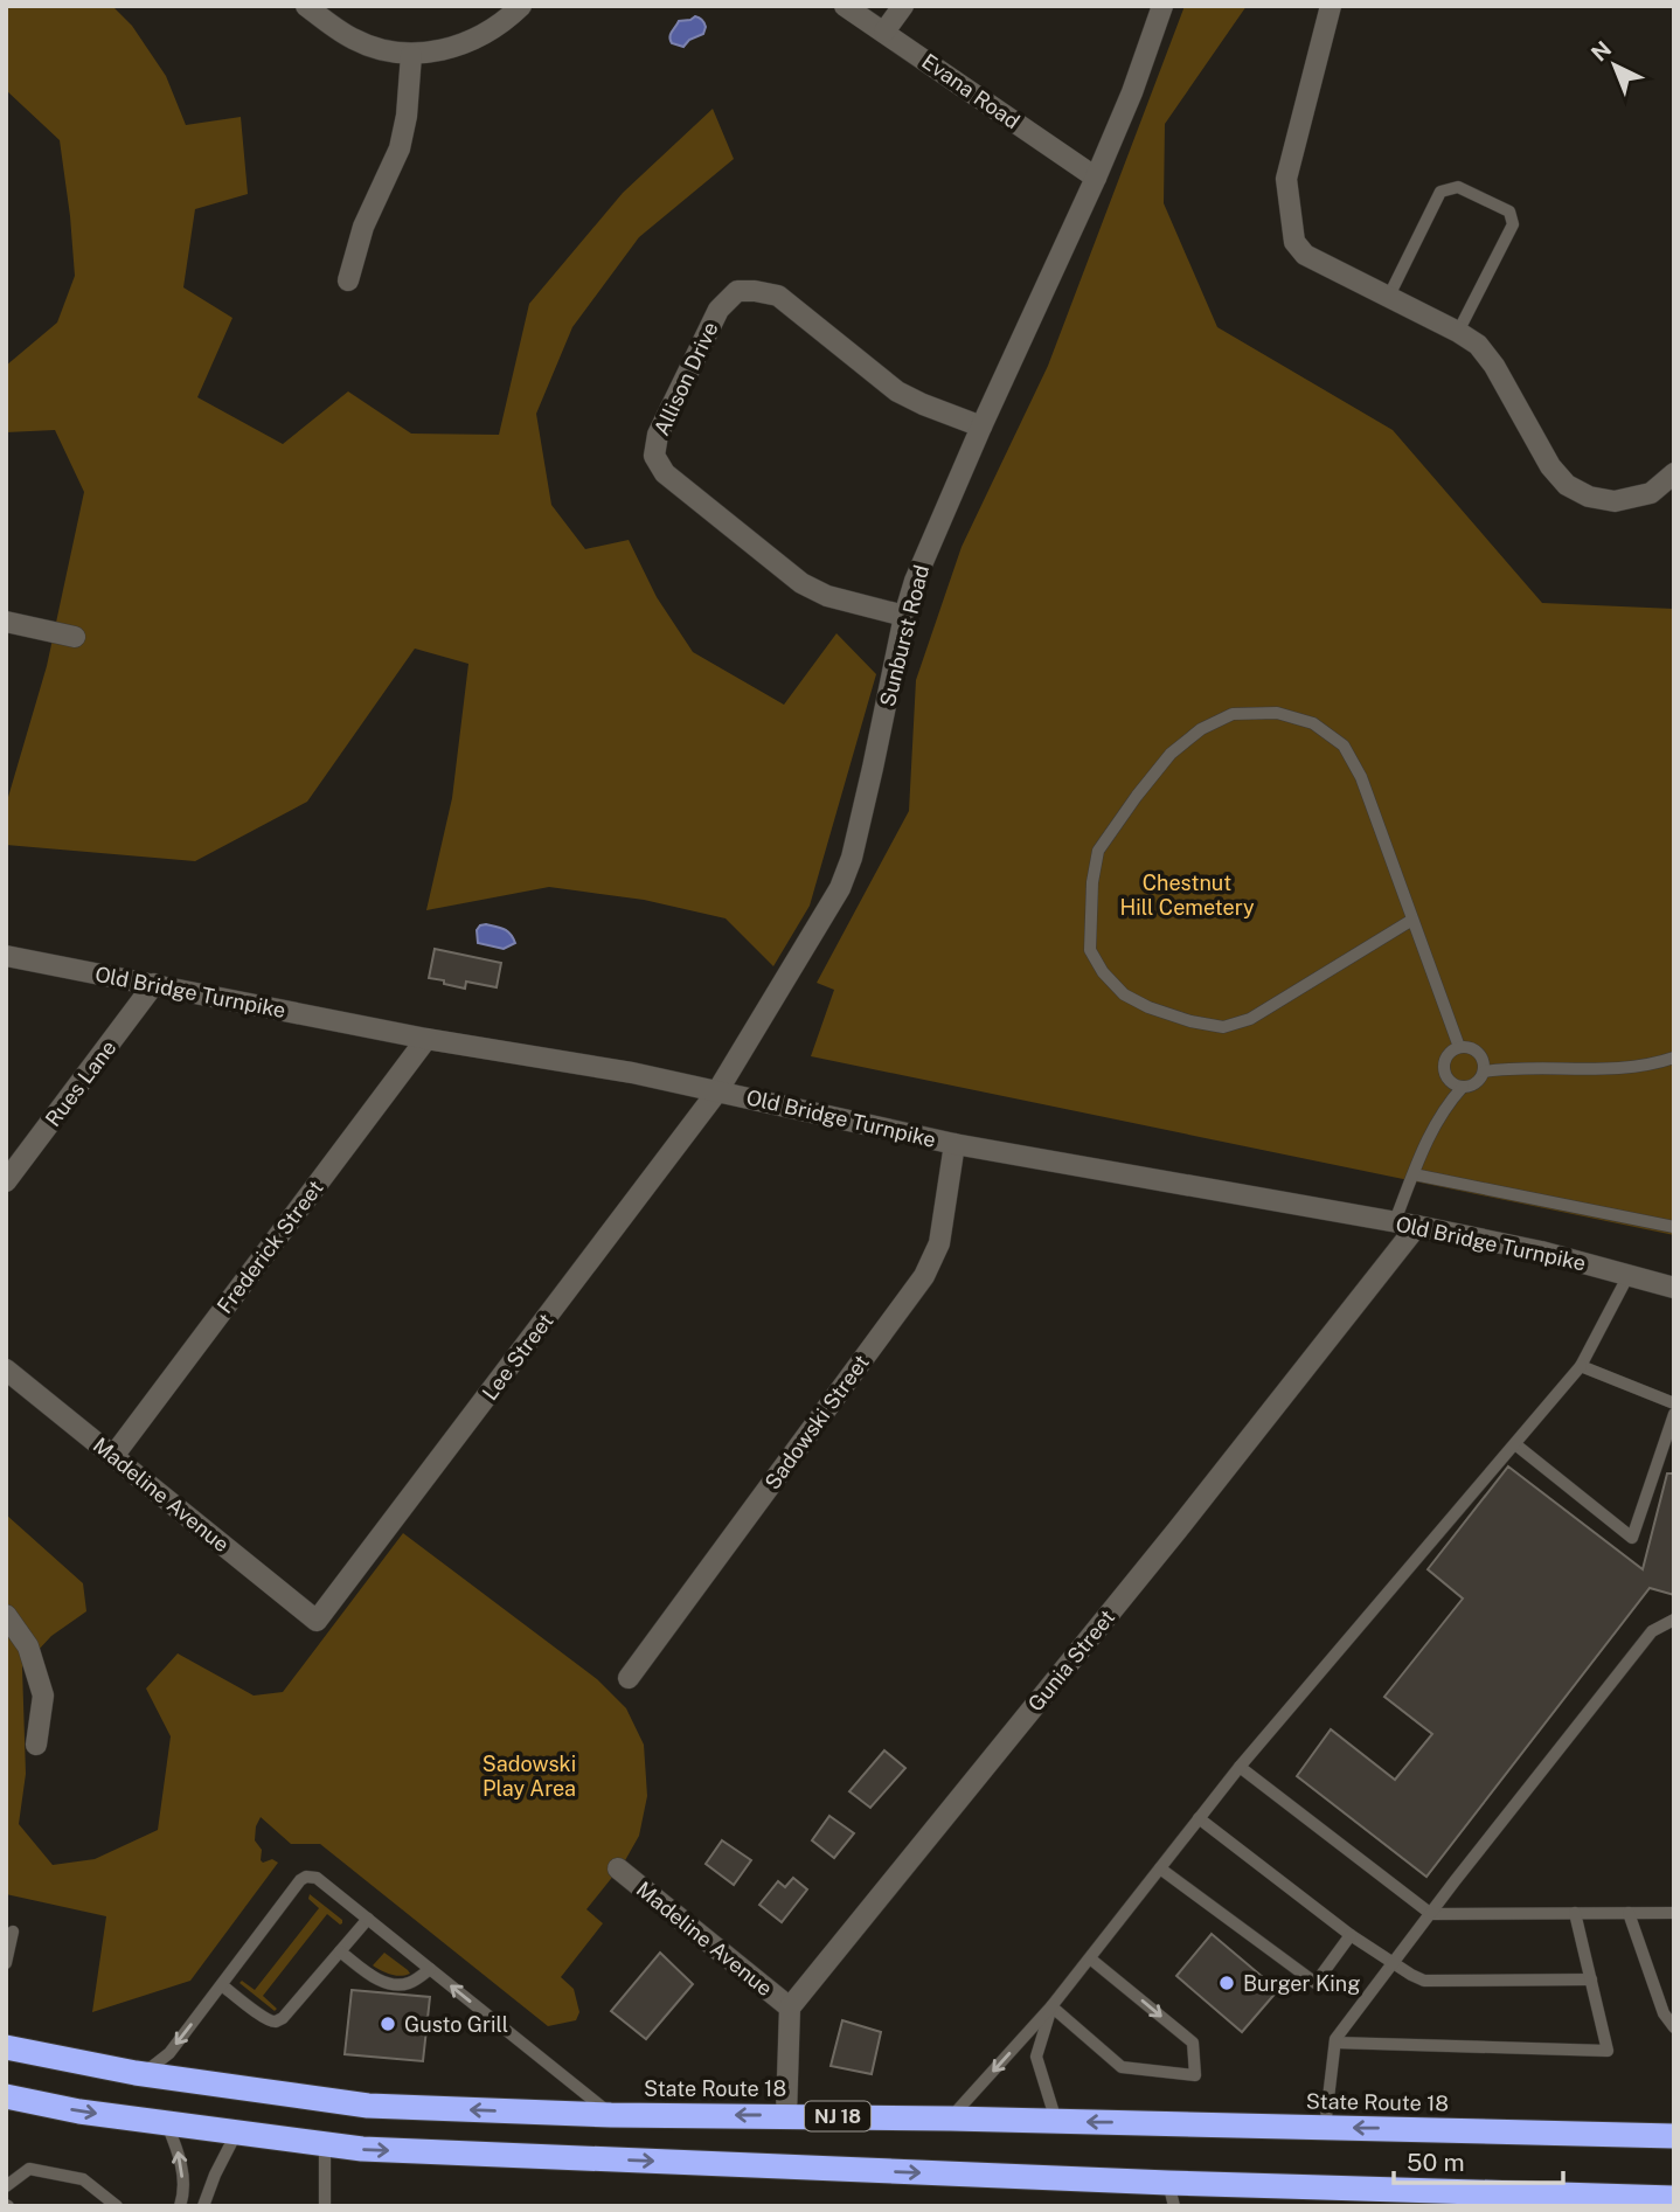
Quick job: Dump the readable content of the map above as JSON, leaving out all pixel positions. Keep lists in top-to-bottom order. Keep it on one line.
{"streets":{"highway":["State Route 18","NJ 18"],"street":["Evana Road","Allison Drive","Sunburst Road","Old Bridge Turnpike","Rues Lane","Frederick Street","Lee Street","Sadowski Street","Madeline Avenue","Gunia Street"]},"crossings":[["Evana Road","Sunburst Road"],["Allison Drive","Sunburst Road"],["Sunburst Road","Old Bridge Turnpike"],["Sunburst Road","Lee Street"],["Old Bridge Turnpike","Rues Lane"],["Old Bridge Turnpike","Frederick Street"],["Old Bridge Turnpike","Lee Street"],["Old Bridge Turnpike","Sadowski Street"],["Old Bridge Turnpike","Gunia Street"],["Frederick Street","Madeline Avenue"],["Lee Street","Madeline Avenue"],["Madeline Avenue","Gunia Street"]],"parks":["Chestnut Hill Cemetery","Sadowski Play Area"],"places":["Burger King","Gusto Grill"],"scale_bar":"50 m","north":"top left"}
